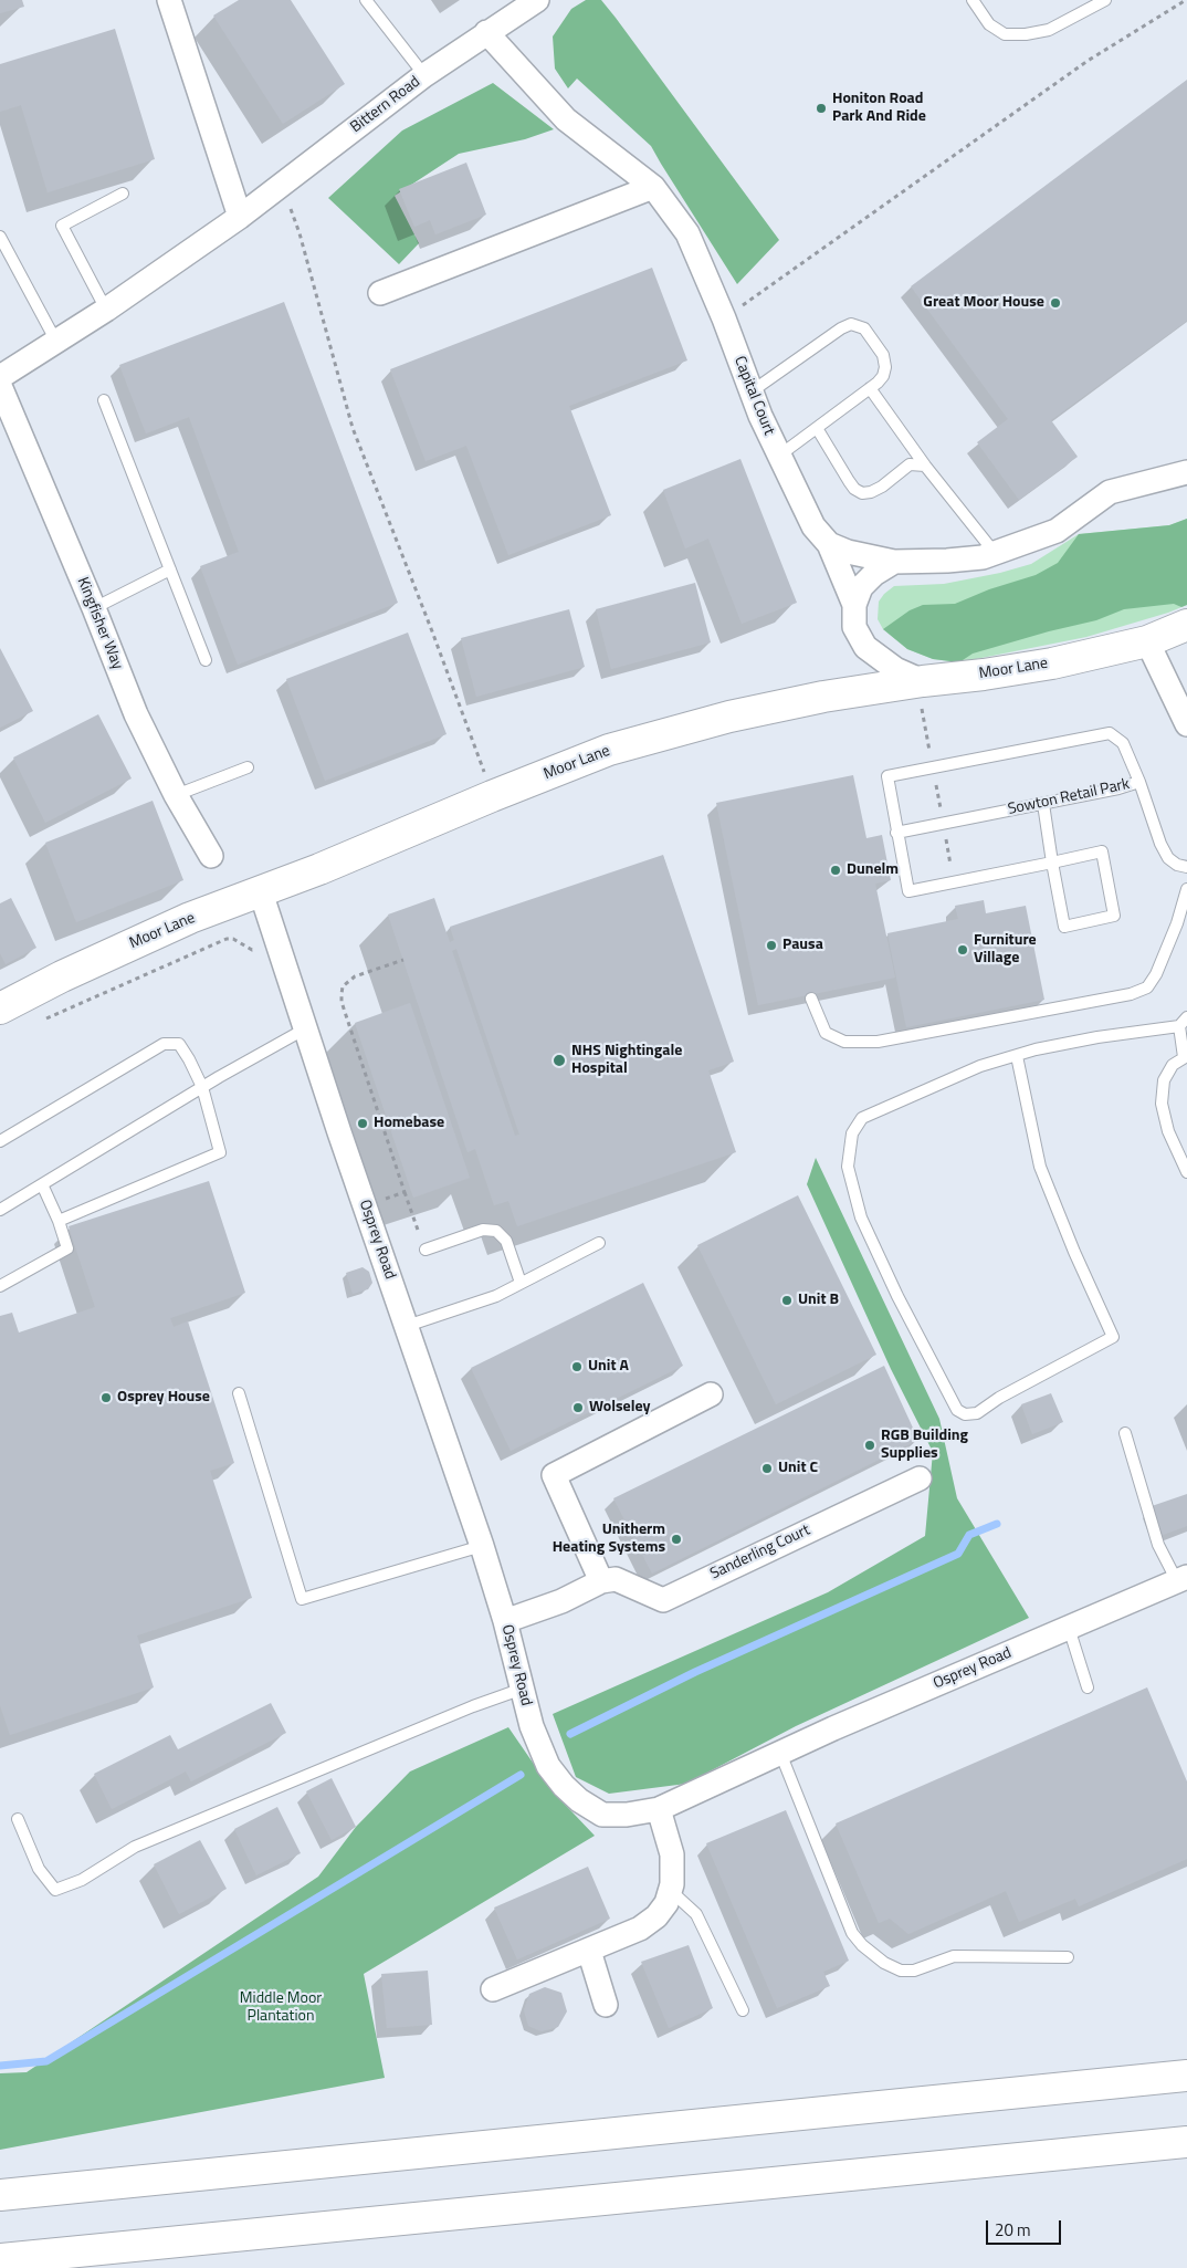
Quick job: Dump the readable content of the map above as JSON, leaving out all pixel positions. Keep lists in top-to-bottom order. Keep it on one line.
{"streets":{"main road":["Moor Lane"],"street":["Bittern Road","Capital Court","Kingfisher Way","Osprey Road","Sanderling Court"],"lane":["Sowton Retail Park"]},"crossings":[["Bittern Road","Capital Court"],["Capital Court","Moor Lane"],["Moor Lane","Osprey Road"]],"parks":["Middle Moor Plantation"],"places":["Honiton Road Park And Ride","Great Moor House","Dunelm","Pausa","Furniture Village","NHS Nightingale Hospital","Homebase","Unit B","Unit A","Osprey House","Wolseley","RGB Building Supplies","Unit C","Unitherm Heating Systems"],"scale_bar":"20 m"}
